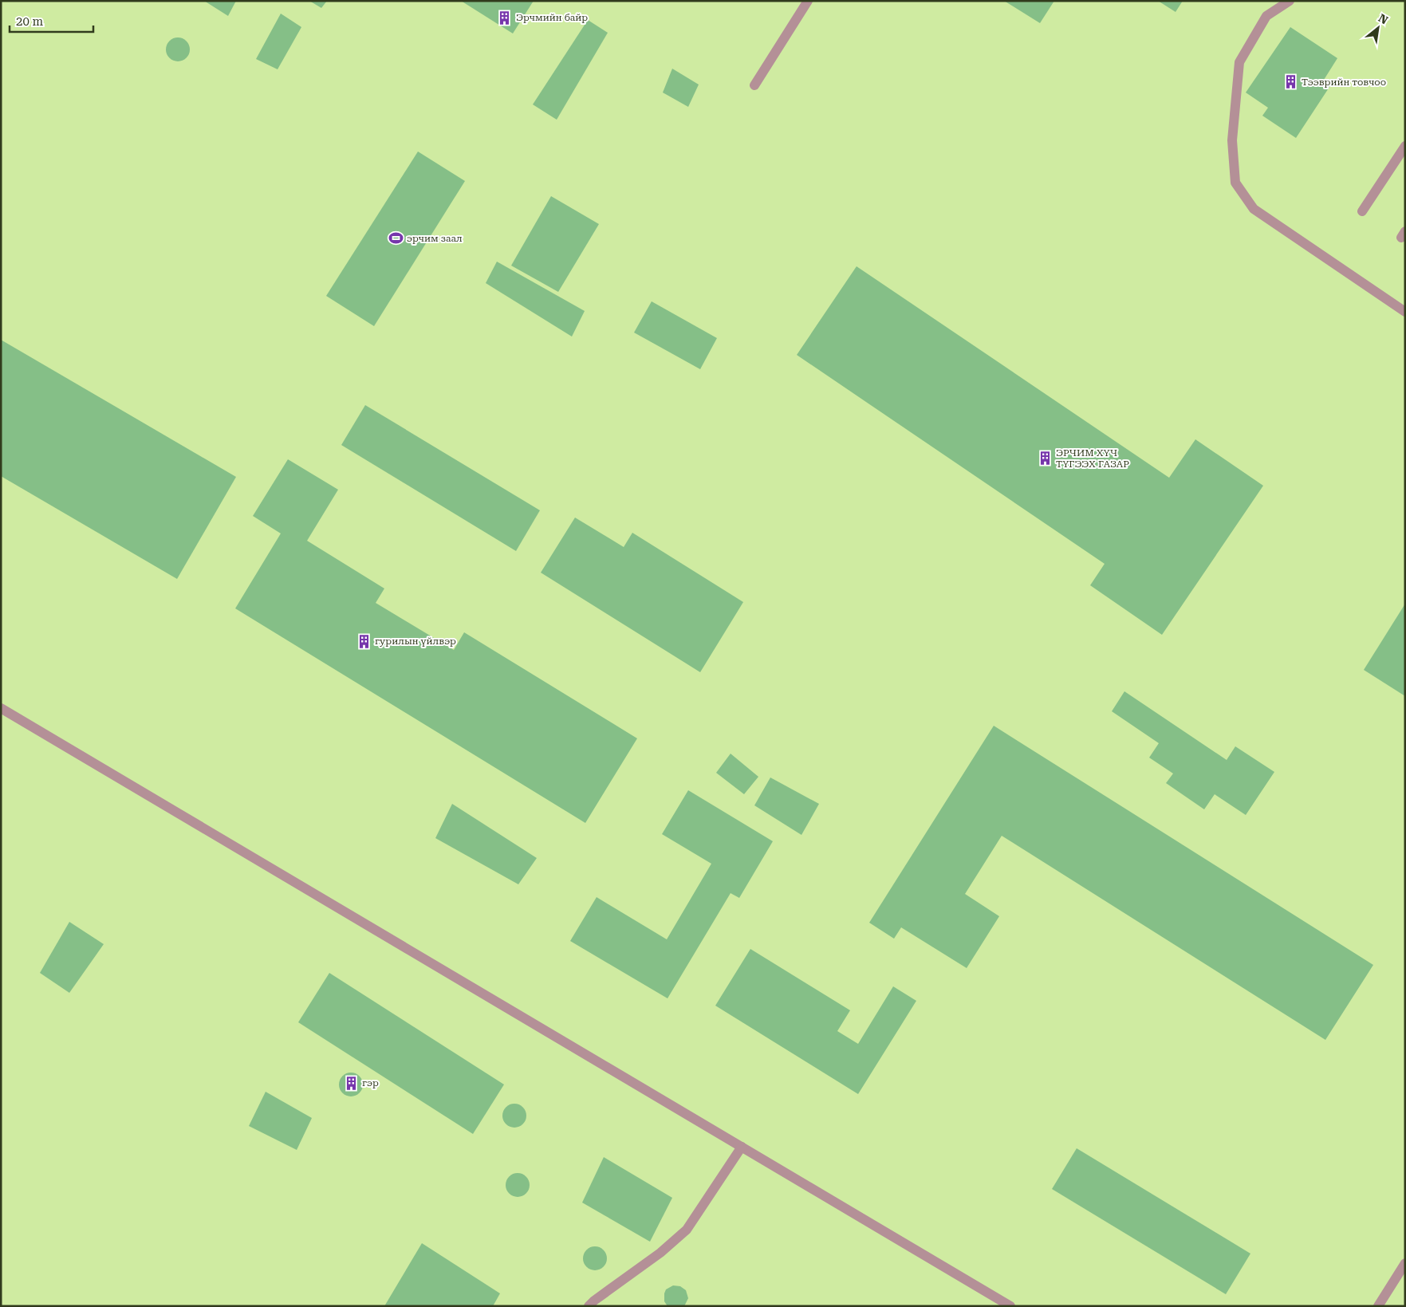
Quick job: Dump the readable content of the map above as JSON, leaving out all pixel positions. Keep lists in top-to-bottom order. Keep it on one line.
{"places":{"building":["Эрчмийн байр","Тээврийн товчоо","ЭРЧИМ ХҮЧ ТҮГЭЭХ ГАЗАР","гурилын үйлвэр","гэр"],"sports":["эрчим заал"]},"scale_bar":"20 m","north":"top right"}
